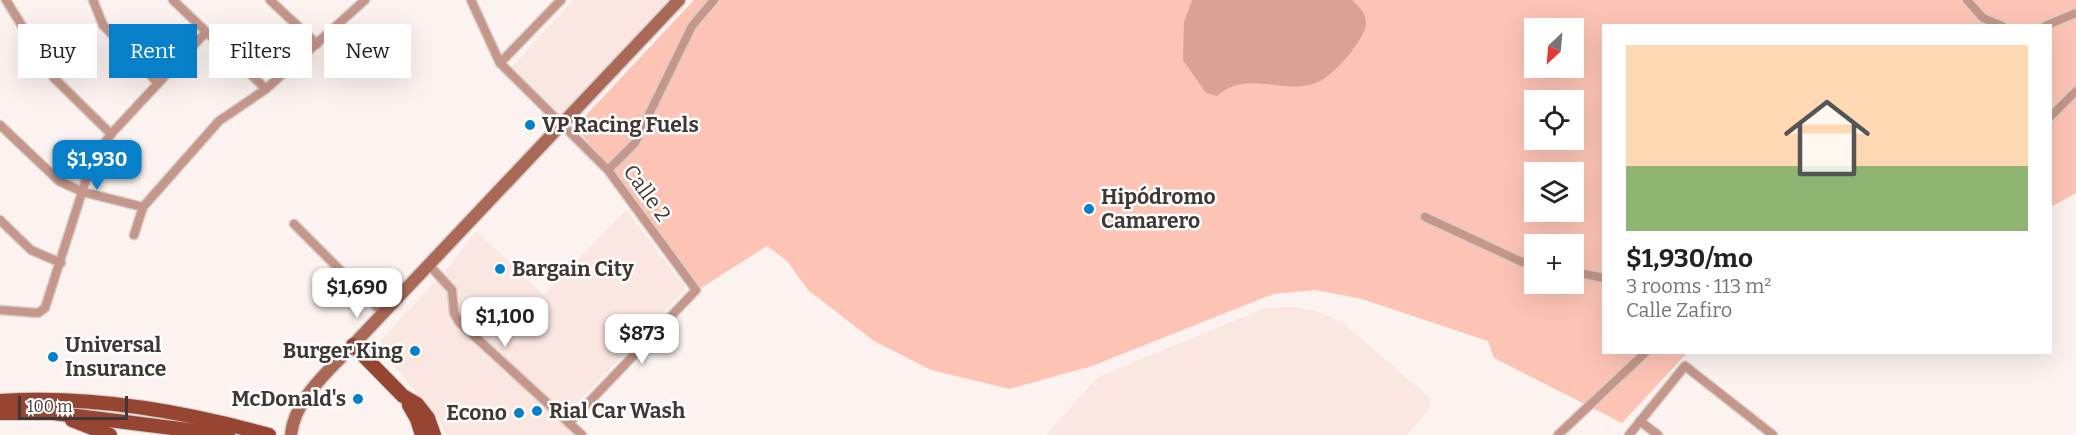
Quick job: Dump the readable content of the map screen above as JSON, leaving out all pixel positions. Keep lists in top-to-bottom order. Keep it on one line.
{"streets":{"street":["Calle 2"]},"places":["VP Racing Fuels","Hipódromo Camarero","Bargain City","Burger King","Universal Insurance","McDonald's","Rial Car Wash","Econo"],"scale_bar":"100 m","north":"bottom left","page":{"map_buttons":"+","chip":["Buy","Rent","Filters","New"],"list":[{"name":"$1,930/mo","note":"3 rooms · 113 m² · Calle Zafiro"}],"price":["$1,930","$1,690","$1,100","$873"],"scale":"100 m"}}
